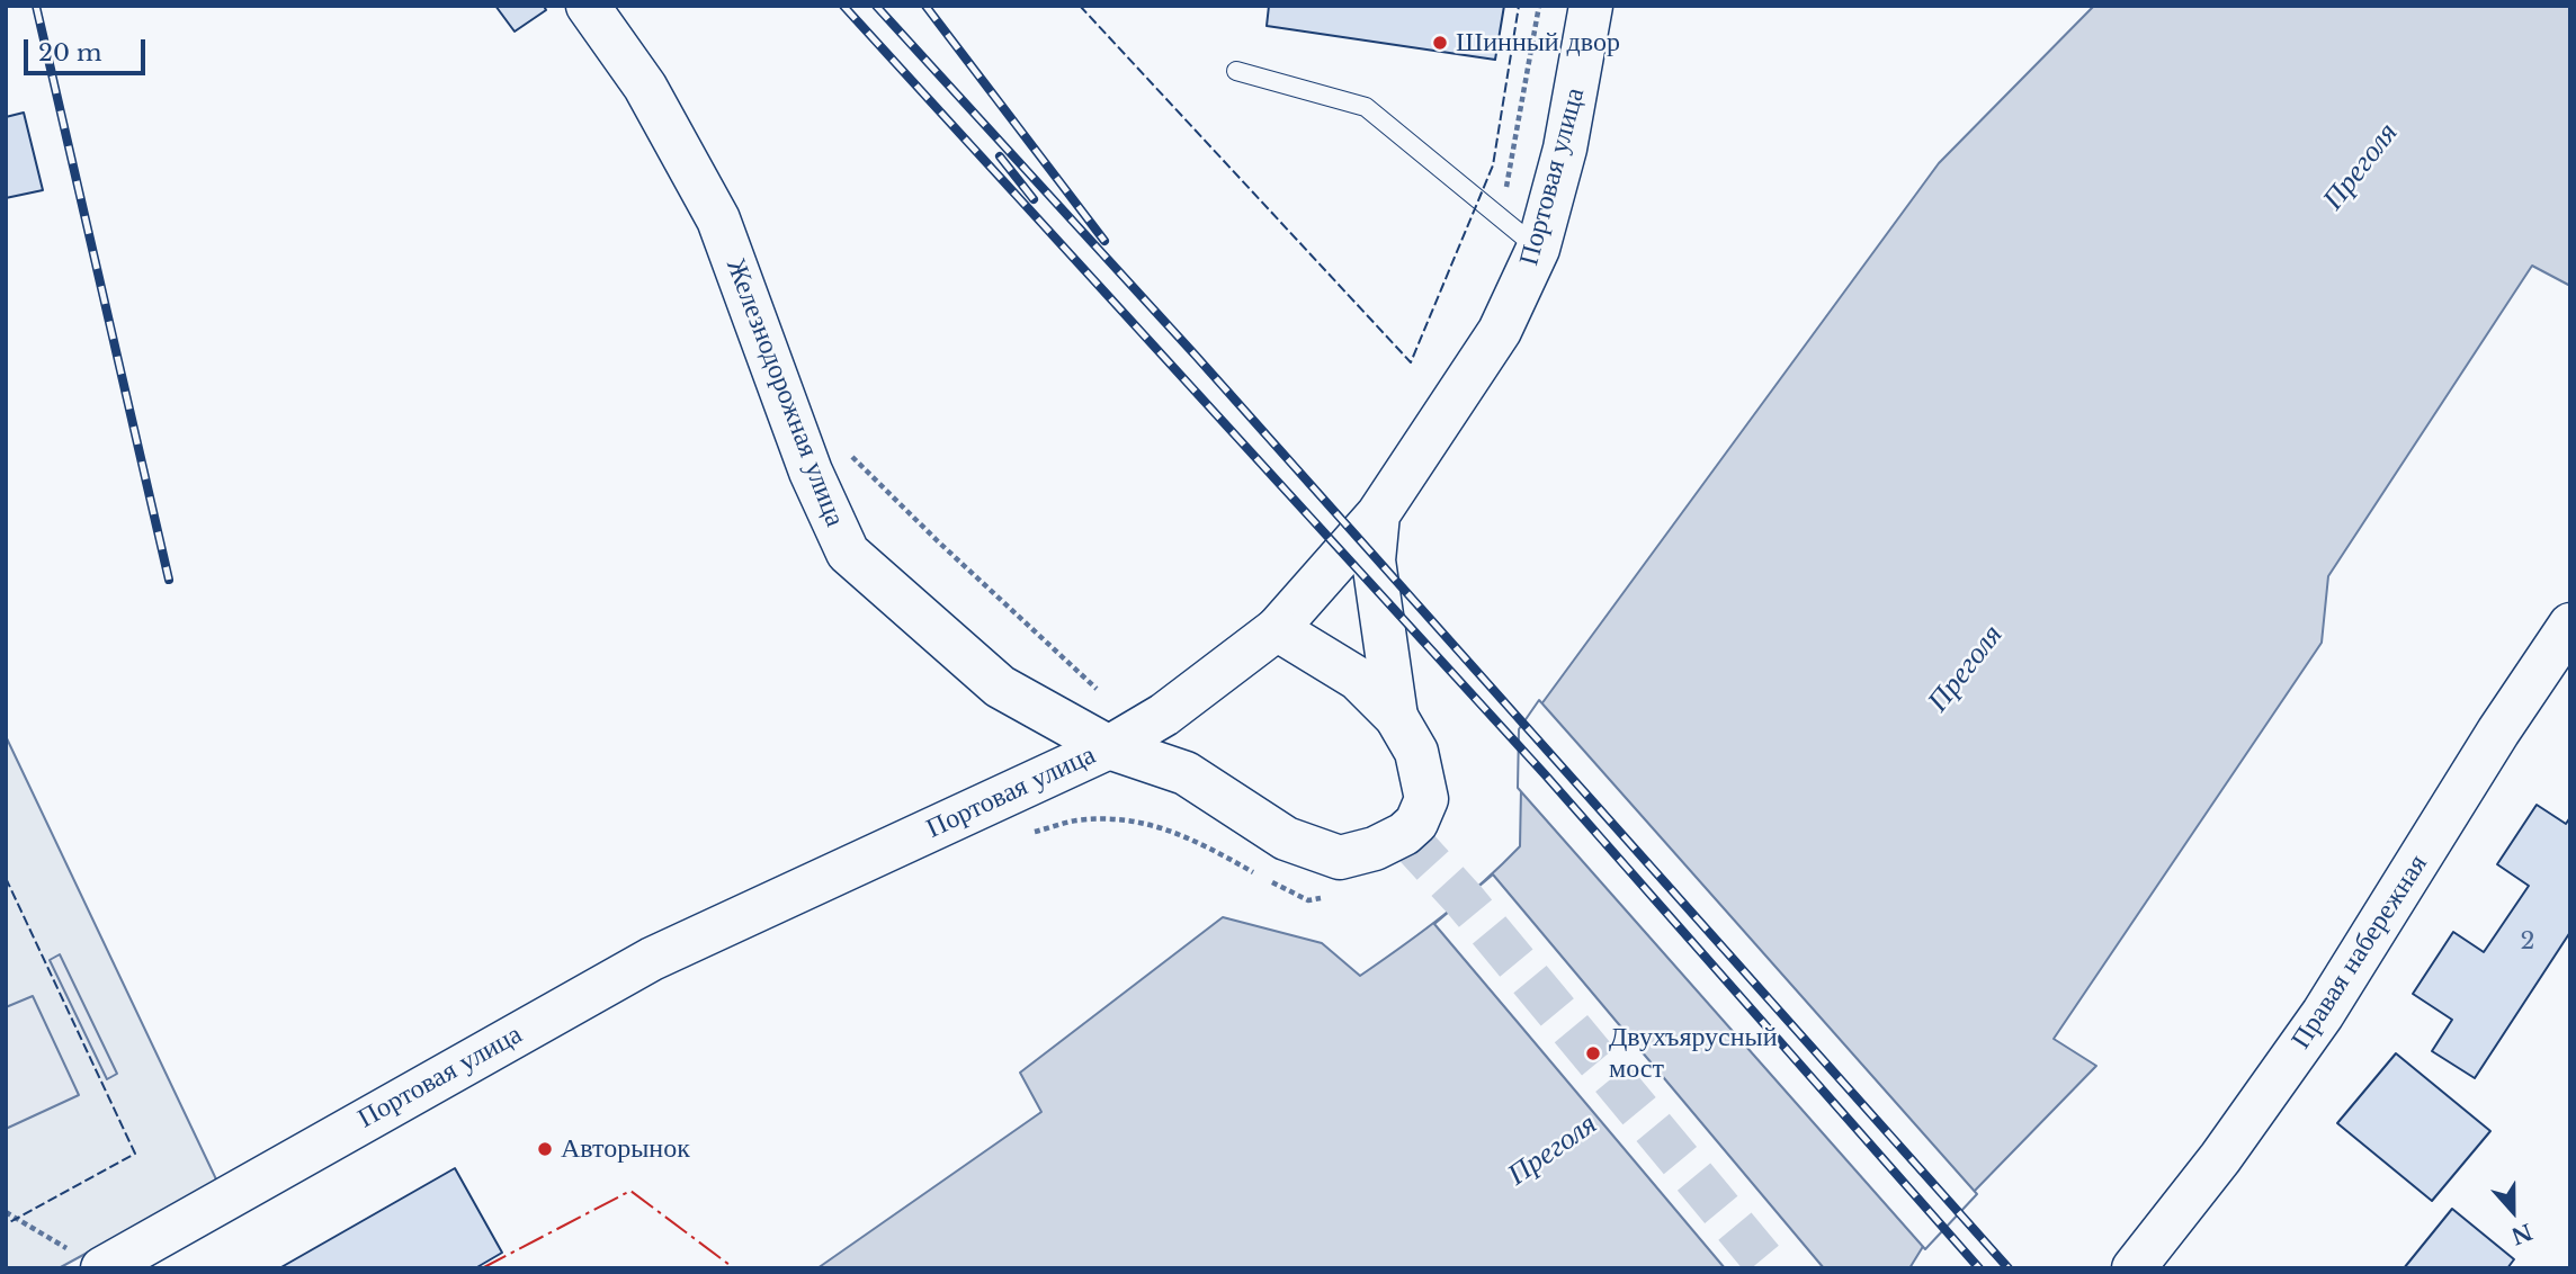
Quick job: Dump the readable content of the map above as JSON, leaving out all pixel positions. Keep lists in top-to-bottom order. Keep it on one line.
{"streets":{"main road":["Портовая улица","Железнодорожная улица","Правая набережная"]},"crossings":[["Портовая улица","Железнодорожная улица"]],"water":["Преголя"],"places":["Шинный двор","Двухъярусный мост","Авторынок"],"house_numbers":["2"],"scale_bar":"20 m","north":"bottom"}
